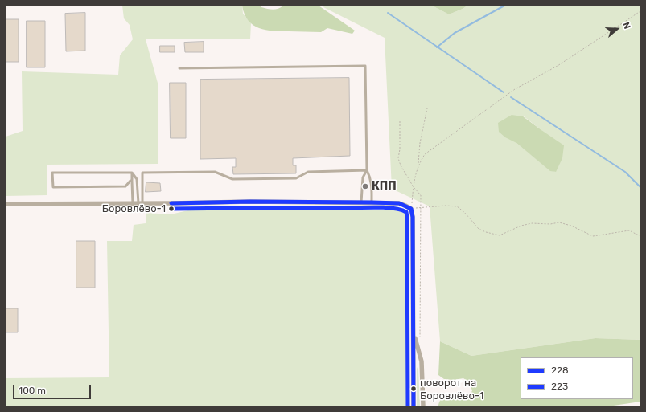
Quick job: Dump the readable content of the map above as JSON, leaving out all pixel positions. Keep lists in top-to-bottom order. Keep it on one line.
{"places":["КПП","Боровлёво-1","поворот на Боровлёво-1"],"lines":["transit line 228","transit line 223"],"legend":["228","223"],"scale_bar":"100 m","north":"right"}
